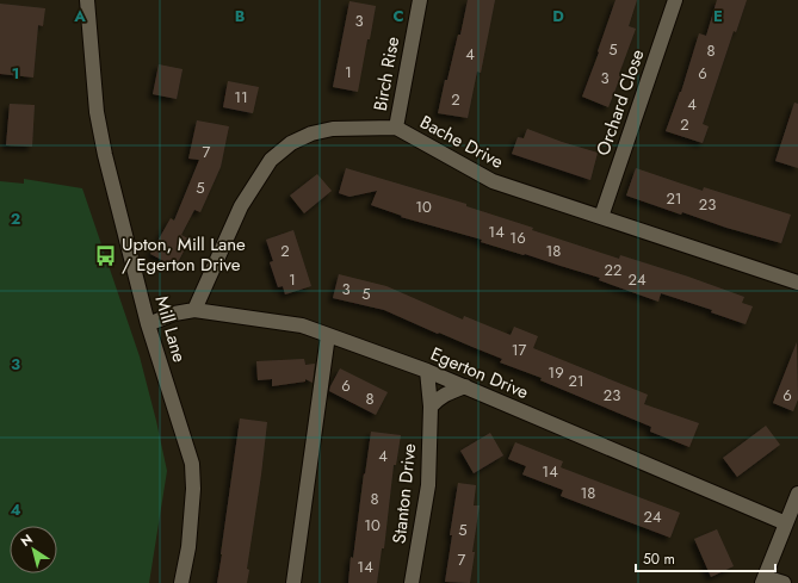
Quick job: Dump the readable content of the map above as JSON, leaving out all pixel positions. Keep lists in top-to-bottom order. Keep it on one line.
{"streets":{"street":["Birch Rise","Orchard Close","Bache Drive","Mill Lane","Egerton Drive","Stanton Drive"]},"crossings":[["Birch Rise","Bache Drive"],["Orchard Close","Bache Drive"],["Bache Drive","Egerton Drive"],["Mill Lane","Egerton Drive"],["Egerton Drive","Stanton Drive"]],"places":{"bus stop":["Upton, Mill Lane / Egerton Drive"]},"house_numbers":["3","5","8","4","1","6","3","11","2","4","2","7","5","21","23","10","14","16","2","18","22","1","24","3","5","17","19","21","6","23","6","8","4","14","18","8","24","10","5","7","14"],"scale_bar":"50 m","north":"top left","grid":{"columns":["A","B","C","D","E"],"rows":["1","2","3","4"]}}
